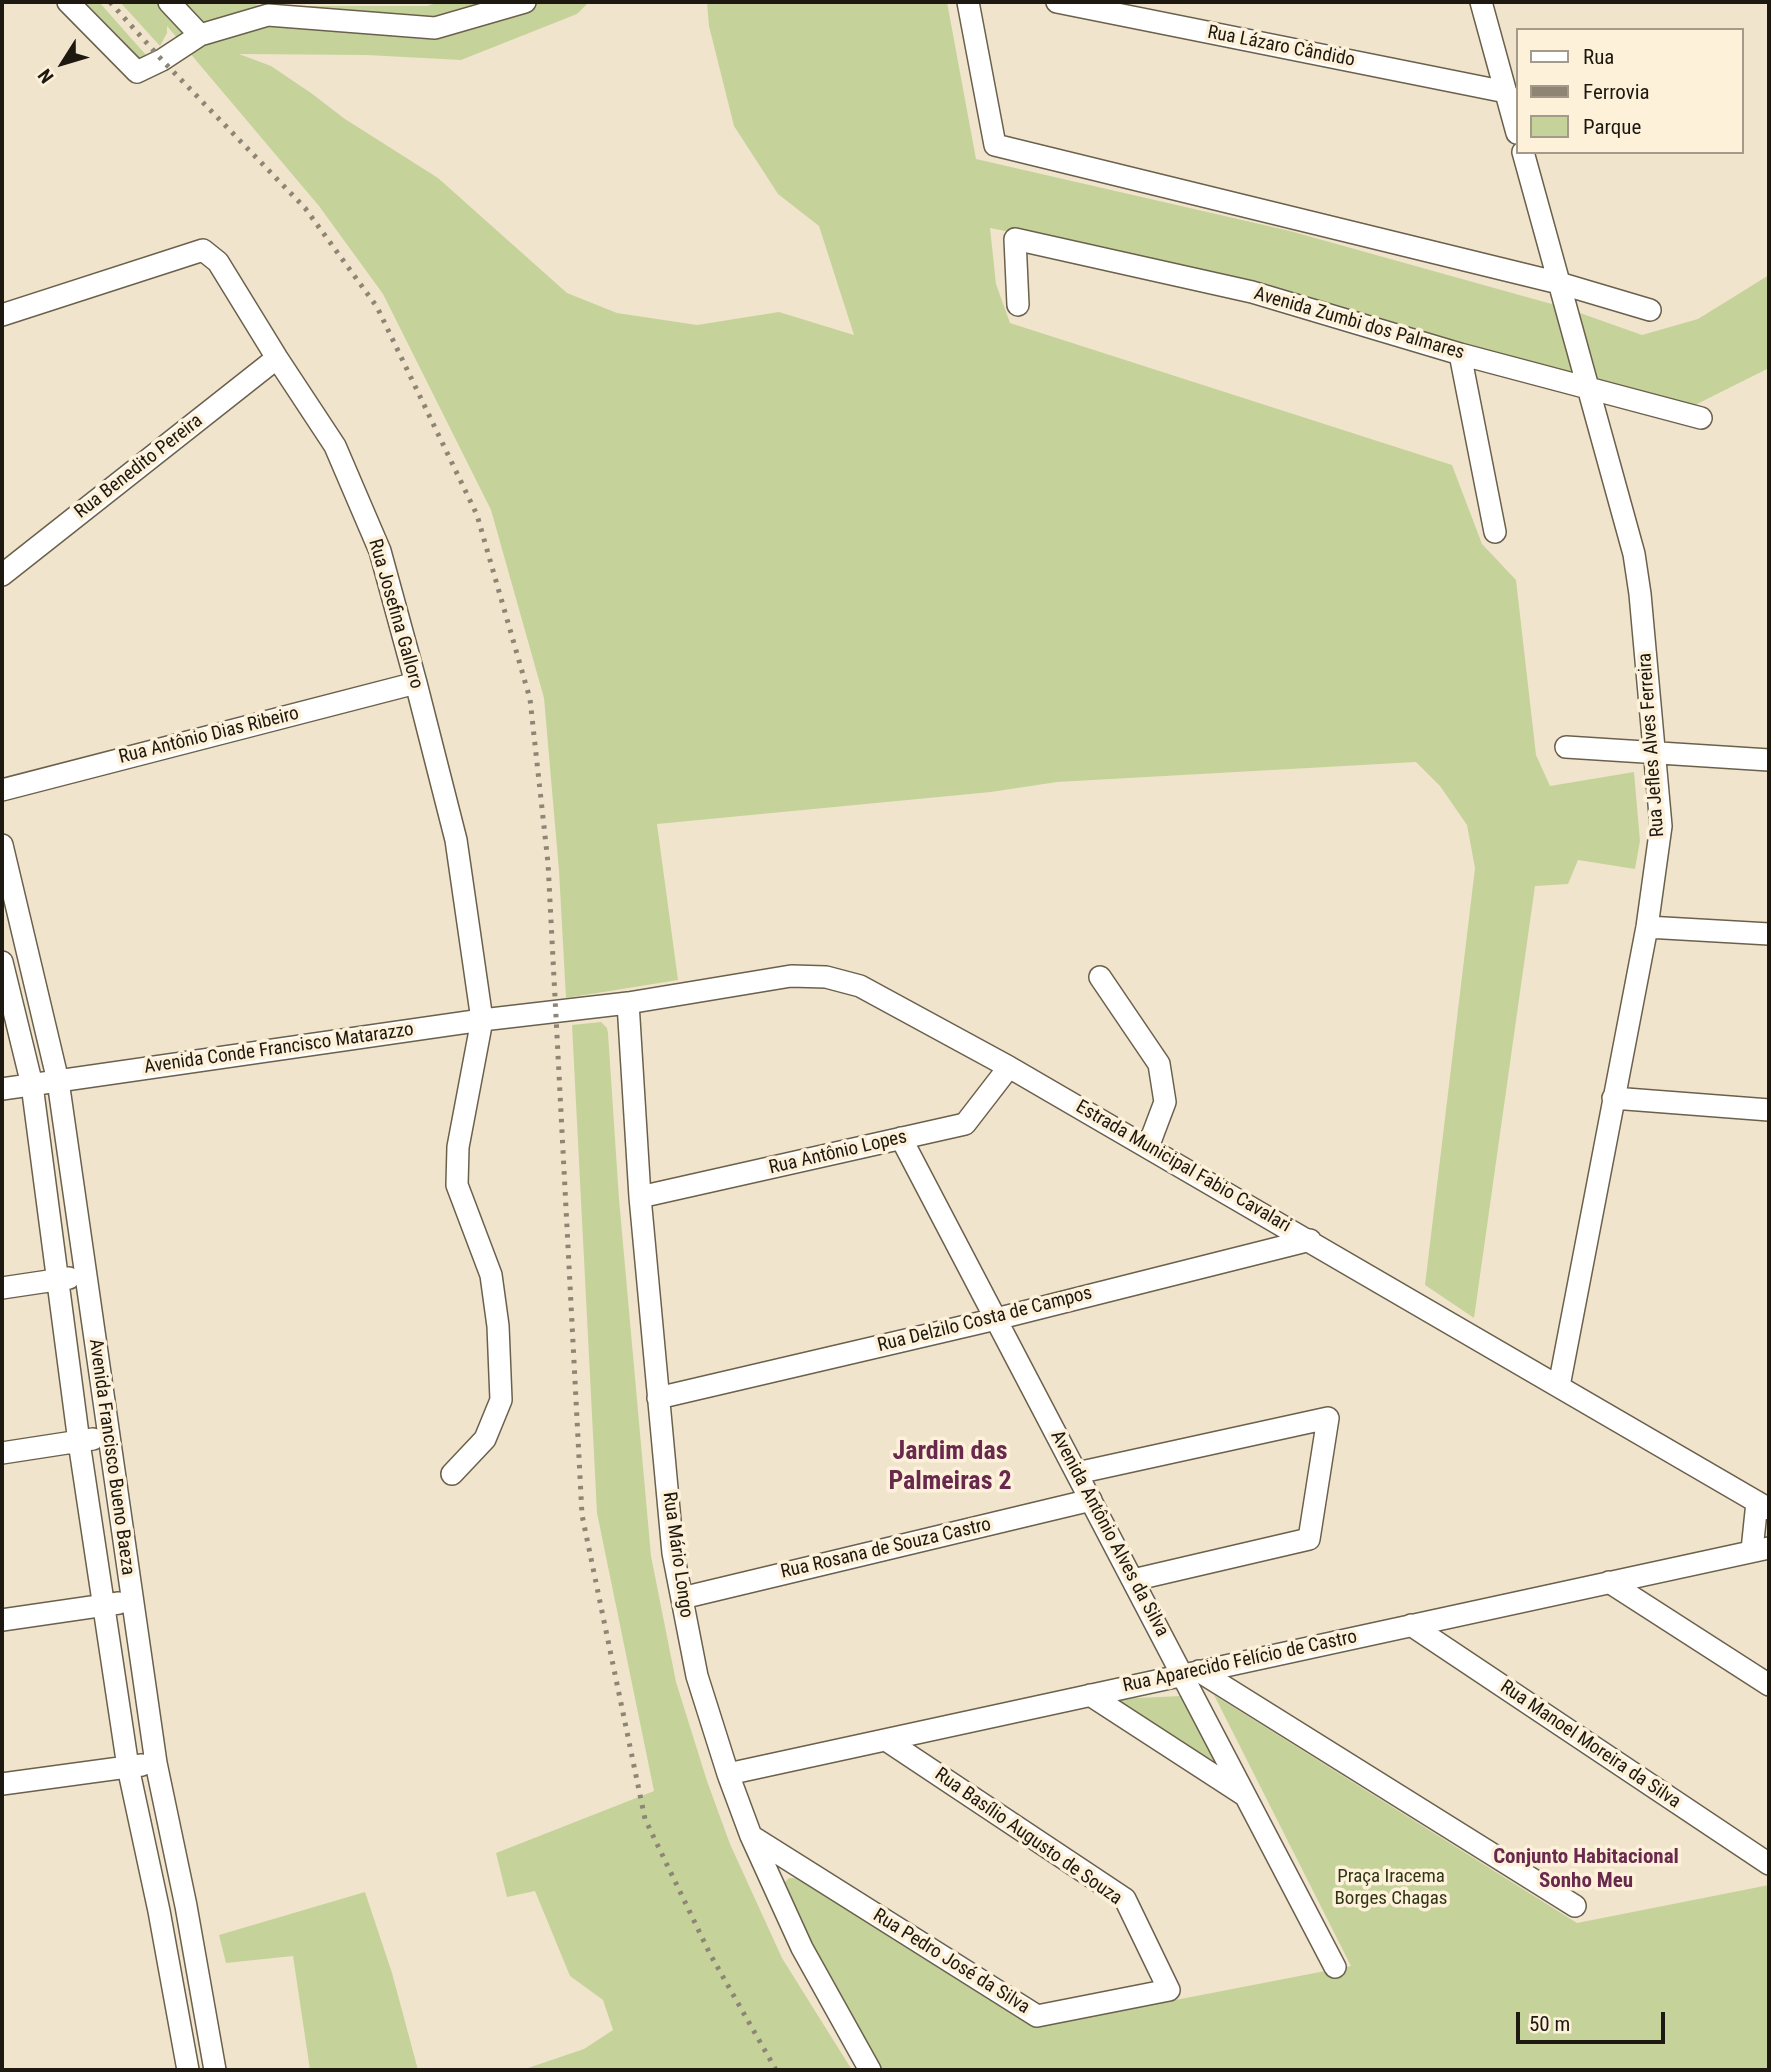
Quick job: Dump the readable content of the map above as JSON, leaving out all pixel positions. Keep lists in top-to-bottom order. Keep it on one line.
{"streets":{"street":["Rua Lázaro Cândido","Avenida Zumbi dos Palmares","Rua Benedito Pereira","Rua Josefina Galloro","Rua Antônio Dias Ribeiro","Rua Jefles Alves Ferreira","Avenida Conde Francisco Matarazzo","Rua Antônio Lopes","Estrada Municipal Fabio Cavalari","Rua Delzilo Costa de Campos","Avenida Francisco Bueno Baeza","Avenida Antônio Alves da Silva","Rua Rosana de Souza Castro","Rua Mário Longo","Rua Aparecido Felício de Castro","Rua Manoel Moreira da Silva","Rua Basílio Augusto de Souza","Rua Pedro José da Silva"]},"crossings":[["Avenida Zumbi dos Palmares","Rua Jefles Alves Ferreira"],["Rua Benedito Pereira","Rua Josefina Galloro"],["Rua Josefina Galloro","Rua Antônio Dias Ribeiro"],["Rua Josefina Galloro","Avenida Conde Francisco Matarazzo"],["Rua Jefles Alves Ferreira","Estrada Municipal Fabio Cavalari"],["Avenida Conde Francisco Matarazzo","Estrada Municipal Fabio Cavalari"],["Avenida Conde Francisco Matarazzo","Avenida Francisco Bueno Baeza"],["Rua Antônio Lopes","Estrada Municipal Fabio Cavalari"],["Rua Antônio Lopes","Avenida Antônio Alves da Silva"],["Rua Antônio Lopes","Rua Mário Longo"],["Estrada Municipal Fabio Cavalari","Rua Delzilo Costa de Campos"],["Estrada Municipal Fabio Cavalari","Rua Mário Longo"],["Rua Delzilo Costa de Campos","Avenida Antônio Alves da Silva"],["Rua Delzilo Costa de Campos","Rua Mário Longo"],["Avenida Antônio Alves da Silva","Rua Rosana de Souza Castro"],["Avenida Antônio Alves da Silva","Rua Aparecido Felício de Castro"],["Rua Rosana de Souza Castro","Rua Mário Longo"],["Rua Mário Longo","Rua Aparecido Felício de Castro"],["Rua Mário Longo","Rua Pedro José da Silva"],["Rua Aparecido Felício de Castro","Rua Manoel Moreira da Silva"],["Rua Aparecido Felício de Castro","Rua Basílio Augusto de Souza"],["Rua Basílio Augusto de Souza","Rua Pedro José da Silva"]],"districts":["Jardim das Palmeiras 2","Conjunto Habitacional Sonho Meu"],"parks":["Praça Iracema Borges Chagas"],"legend":["Rua","Ferrovia","Parque"],"scale_bar":"50 m","north":"bottom left"}
